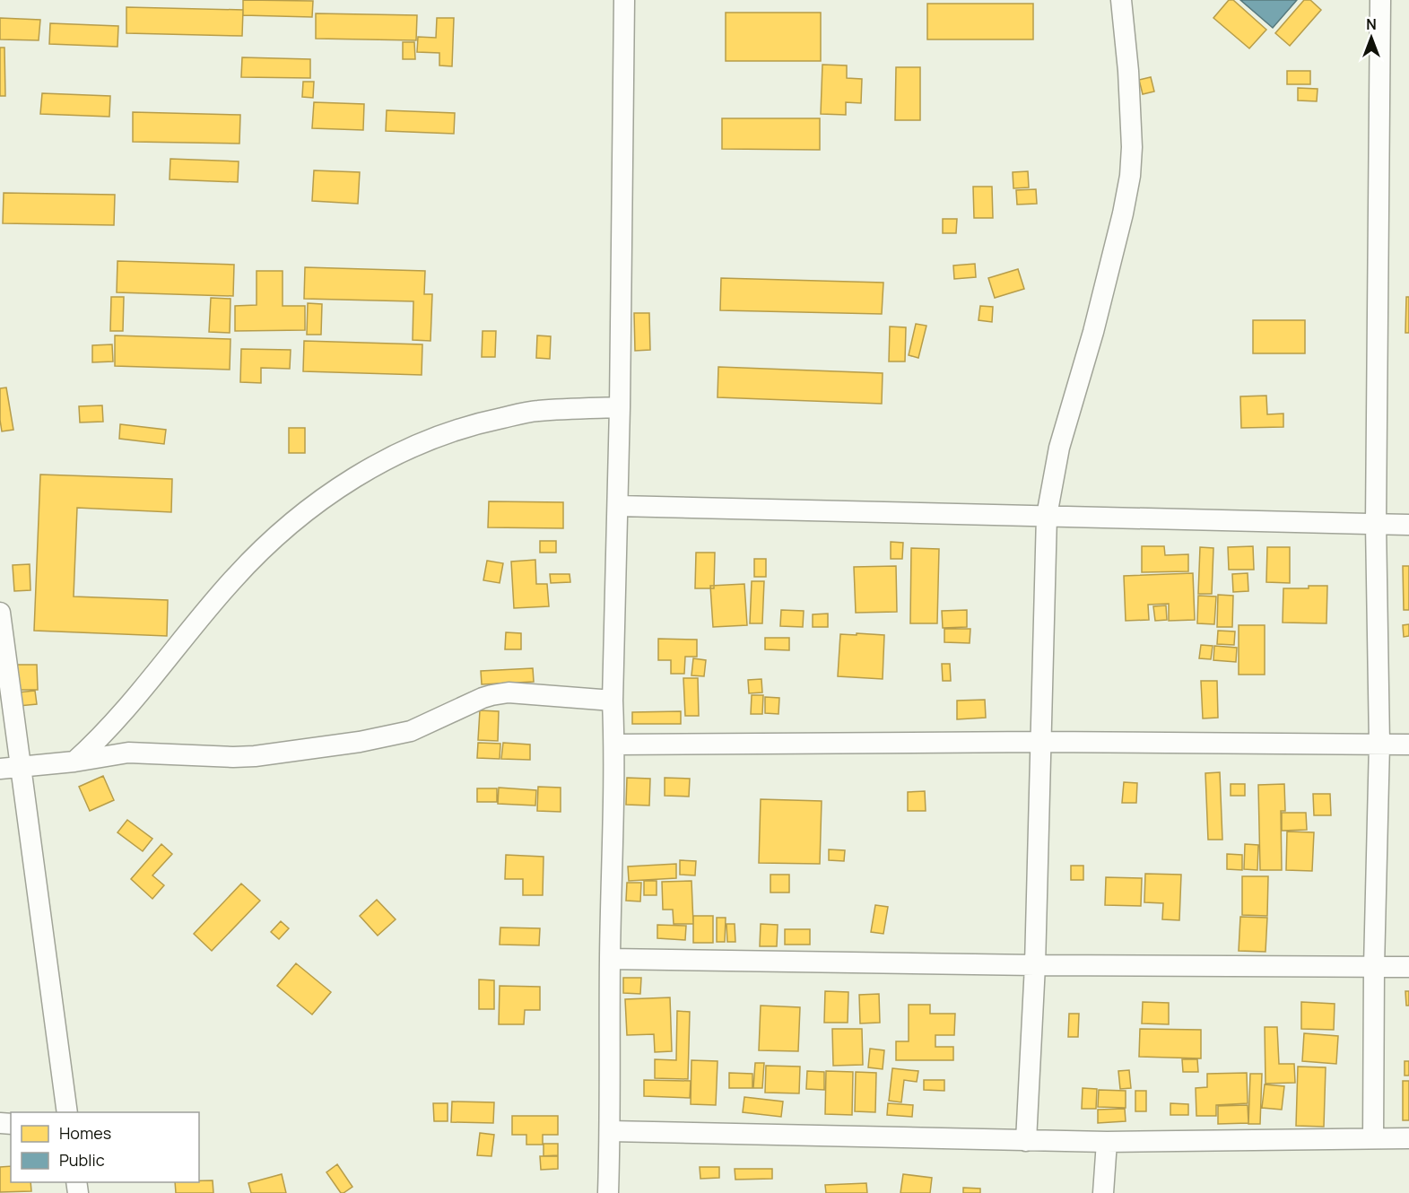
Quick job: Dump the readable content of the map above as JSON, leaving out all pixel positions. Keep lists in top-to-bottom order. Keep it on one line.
{"legend":["Homes","Public"],"north":"top"}
